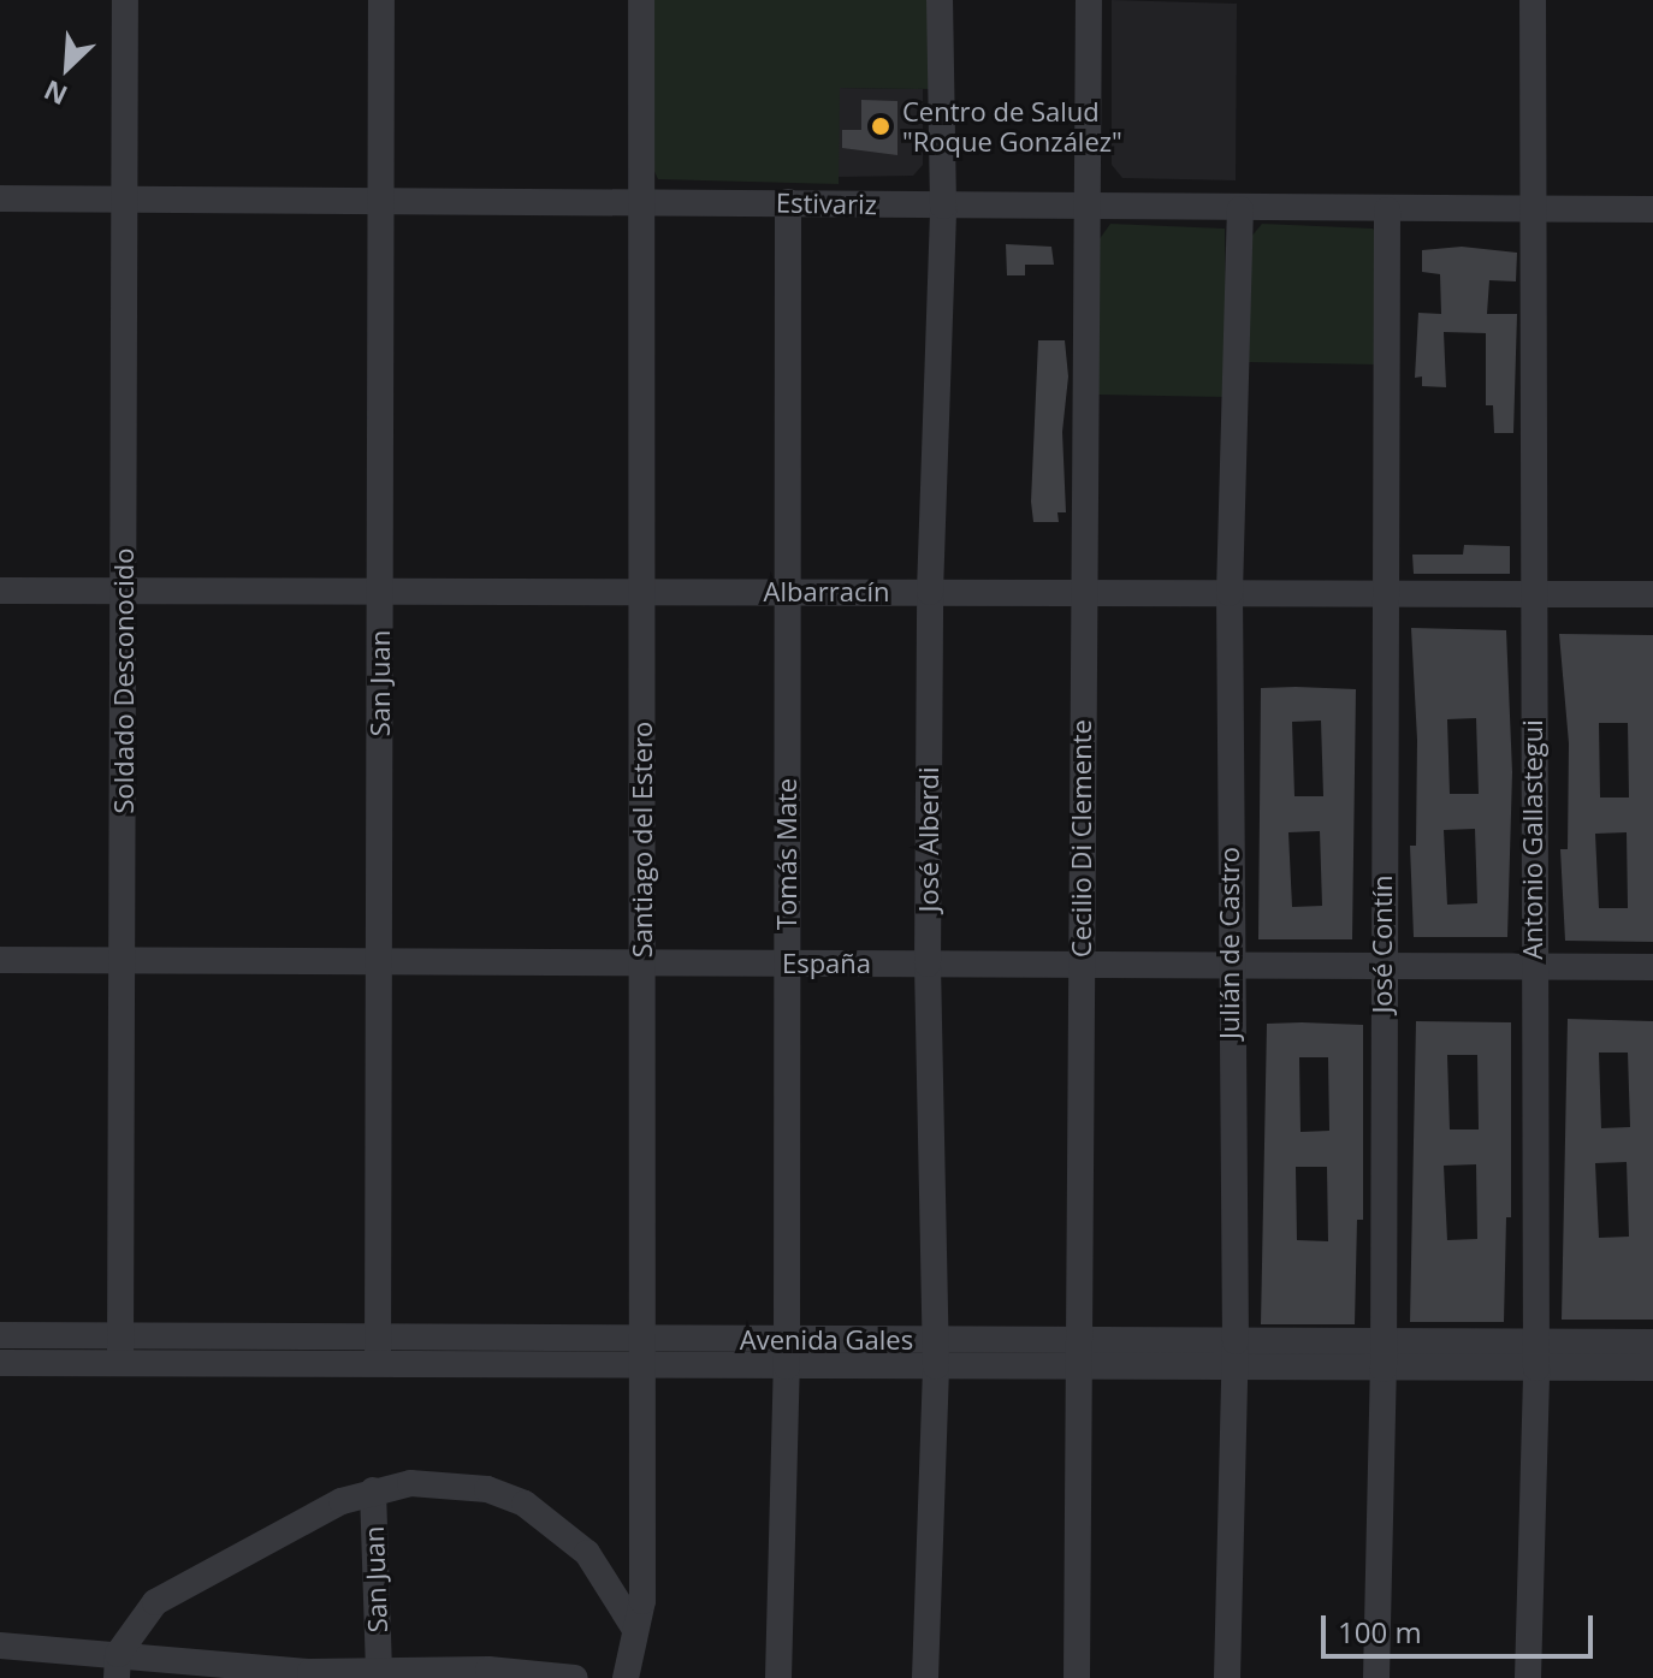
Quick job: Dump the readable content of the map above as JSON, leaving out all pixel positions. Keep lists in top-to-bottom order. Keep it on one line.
{"streets":{"street":["Estivariz","Albarracín","Soldado Desconocido","San Juan","Cecilio Di Clemente","Santiago del Estero","José Alberdi","Antonio Gallastegui","Tomás Mate","Julián de Castro","José Contín","España","Avenida Gales"]},"crossings":[["Estivariz","Soldado Desconocido"],["Estivariz","San Juan"],["Estivariz","Cecilio Di Clemente"],["Estivariz","Santiago del Estero"],["Estivariz","José Alberdi"],["Estivariz","Antonio Gallastegui"],["Estivariz","Tomás Mate"],["Estivariz","Julián de Castro"],["Estivariz","José Contín"],["Albarracín","Soldado Desconocido"],["Albarracín","San Juan"],["Albarracín","Cecilio Di Clemente"],["Albarracín","Santiago del Estero"],["Albarracín","José Alberdi"],["Albarracín","Antonio Gallastegui"],["Albarracín","Tomás Mate"],["Albarracín","Julián de Castro"],["Albarracín","José Contín"],["Soldado Desconocido","España"],["Soldado Desconocido","Avenida Gales"],["San Juan","España"],["San Juan","Avenida Gales"],["Cecilio Di Clemente","España"],["Cecilio Di Clemente","Avenida Gales"],["Santiago del Estero","España"],["Santiago del Estero","Avenida Gales"],["José Alberdi","España"],["José Alberdi","Avenida Gales"],["Antonio Gallastegui","España"],["Antonio Gallastegui","Avenida Gales"],["Tomás Mate","España"],["Tomás Mate","Avenida Gales"],["Julián de Castro","España"],["Julián de Castro","Avenida Gales"],["José Contín","España"],["José Contín","Avenida Gales"]],"places":["Centro de Salud \"Roque González\""],"scale_bar":"100 m","north":"bottom left"}
